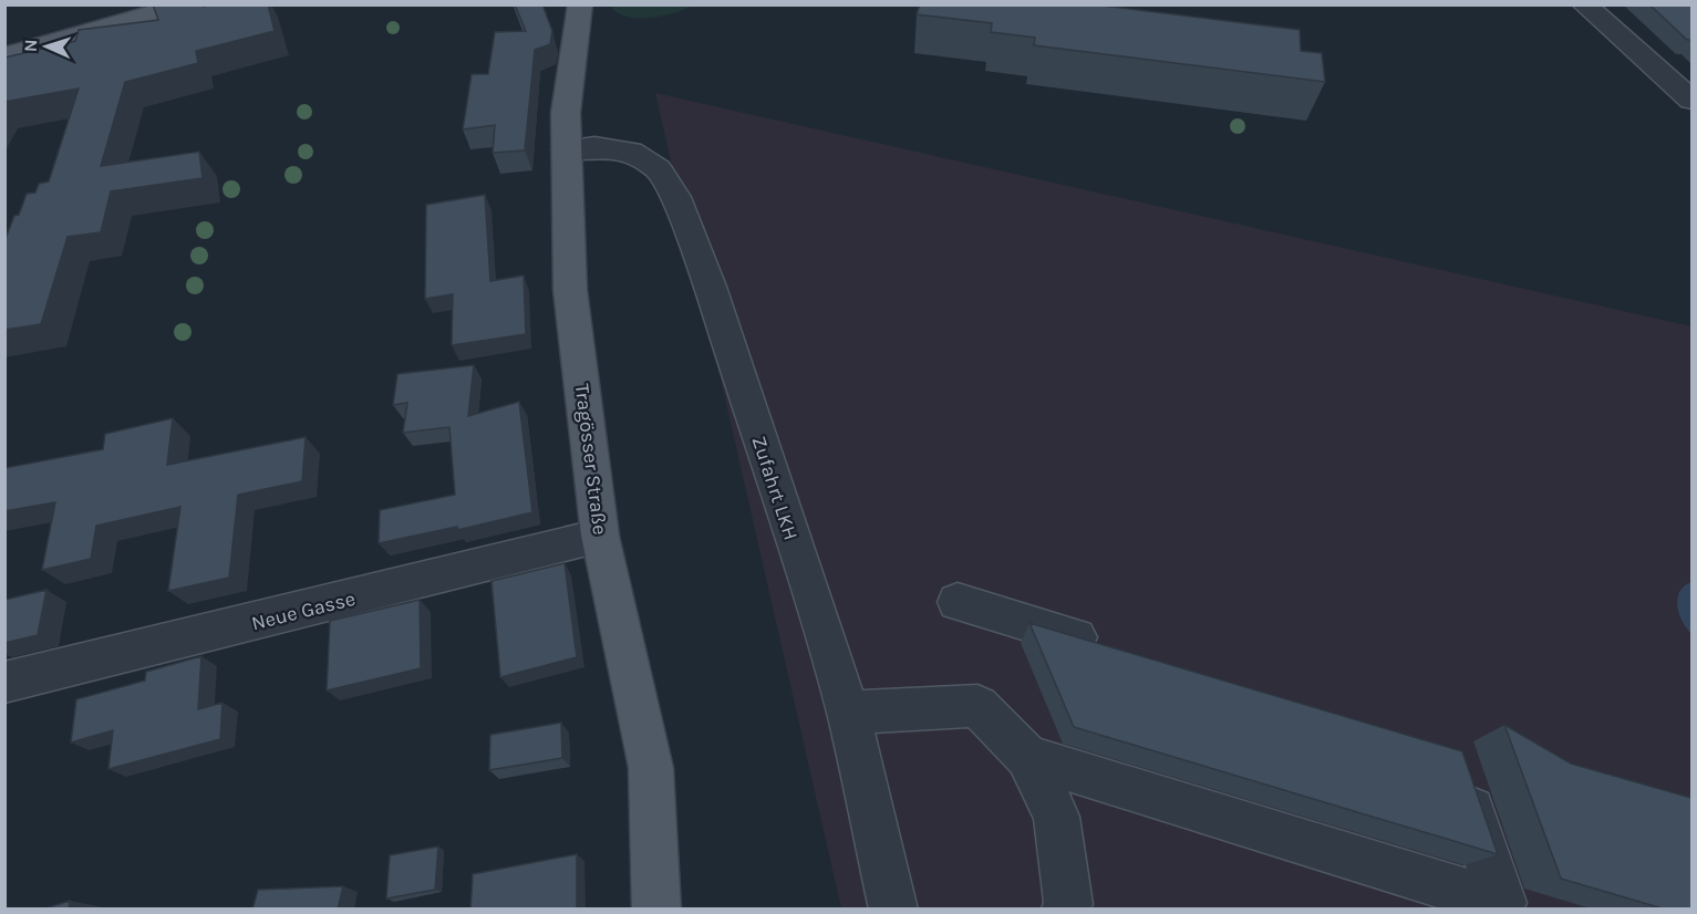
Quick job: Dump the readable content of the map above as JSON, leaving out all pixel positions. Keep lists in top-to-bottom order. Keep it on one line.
{"streets":{"main road":["Tragösser Straße"],"street":["Zufahrt LKH","Neue Gasse"]},"crossings":[["Tragösser Straße","Zufahrt LKH"],["Tragösser Straße","Neue Gasse"]],"north":"left"}
